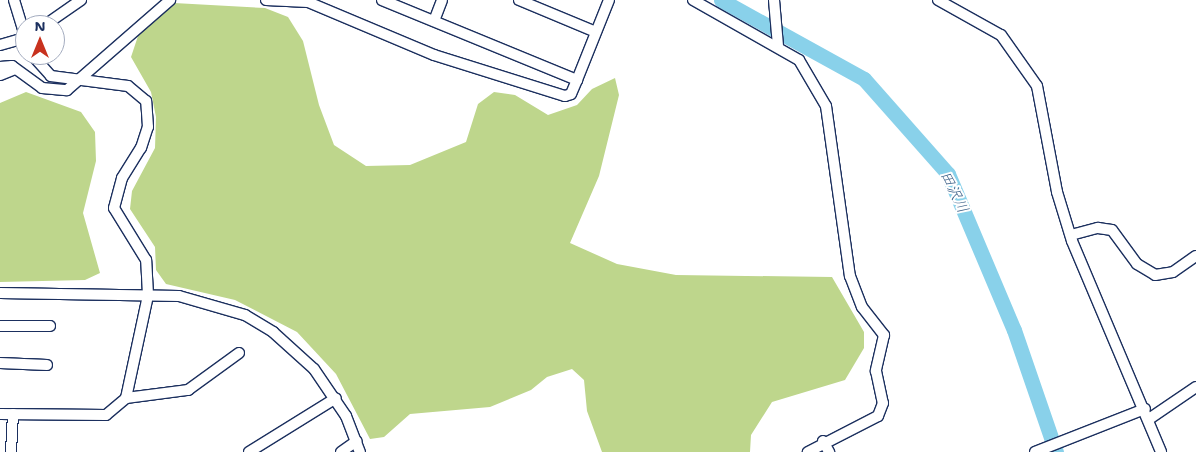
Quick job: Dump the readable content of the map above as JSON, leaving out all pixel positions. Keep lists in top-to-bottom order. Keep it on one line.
{"water":["田沢川"],"north":"top"}
